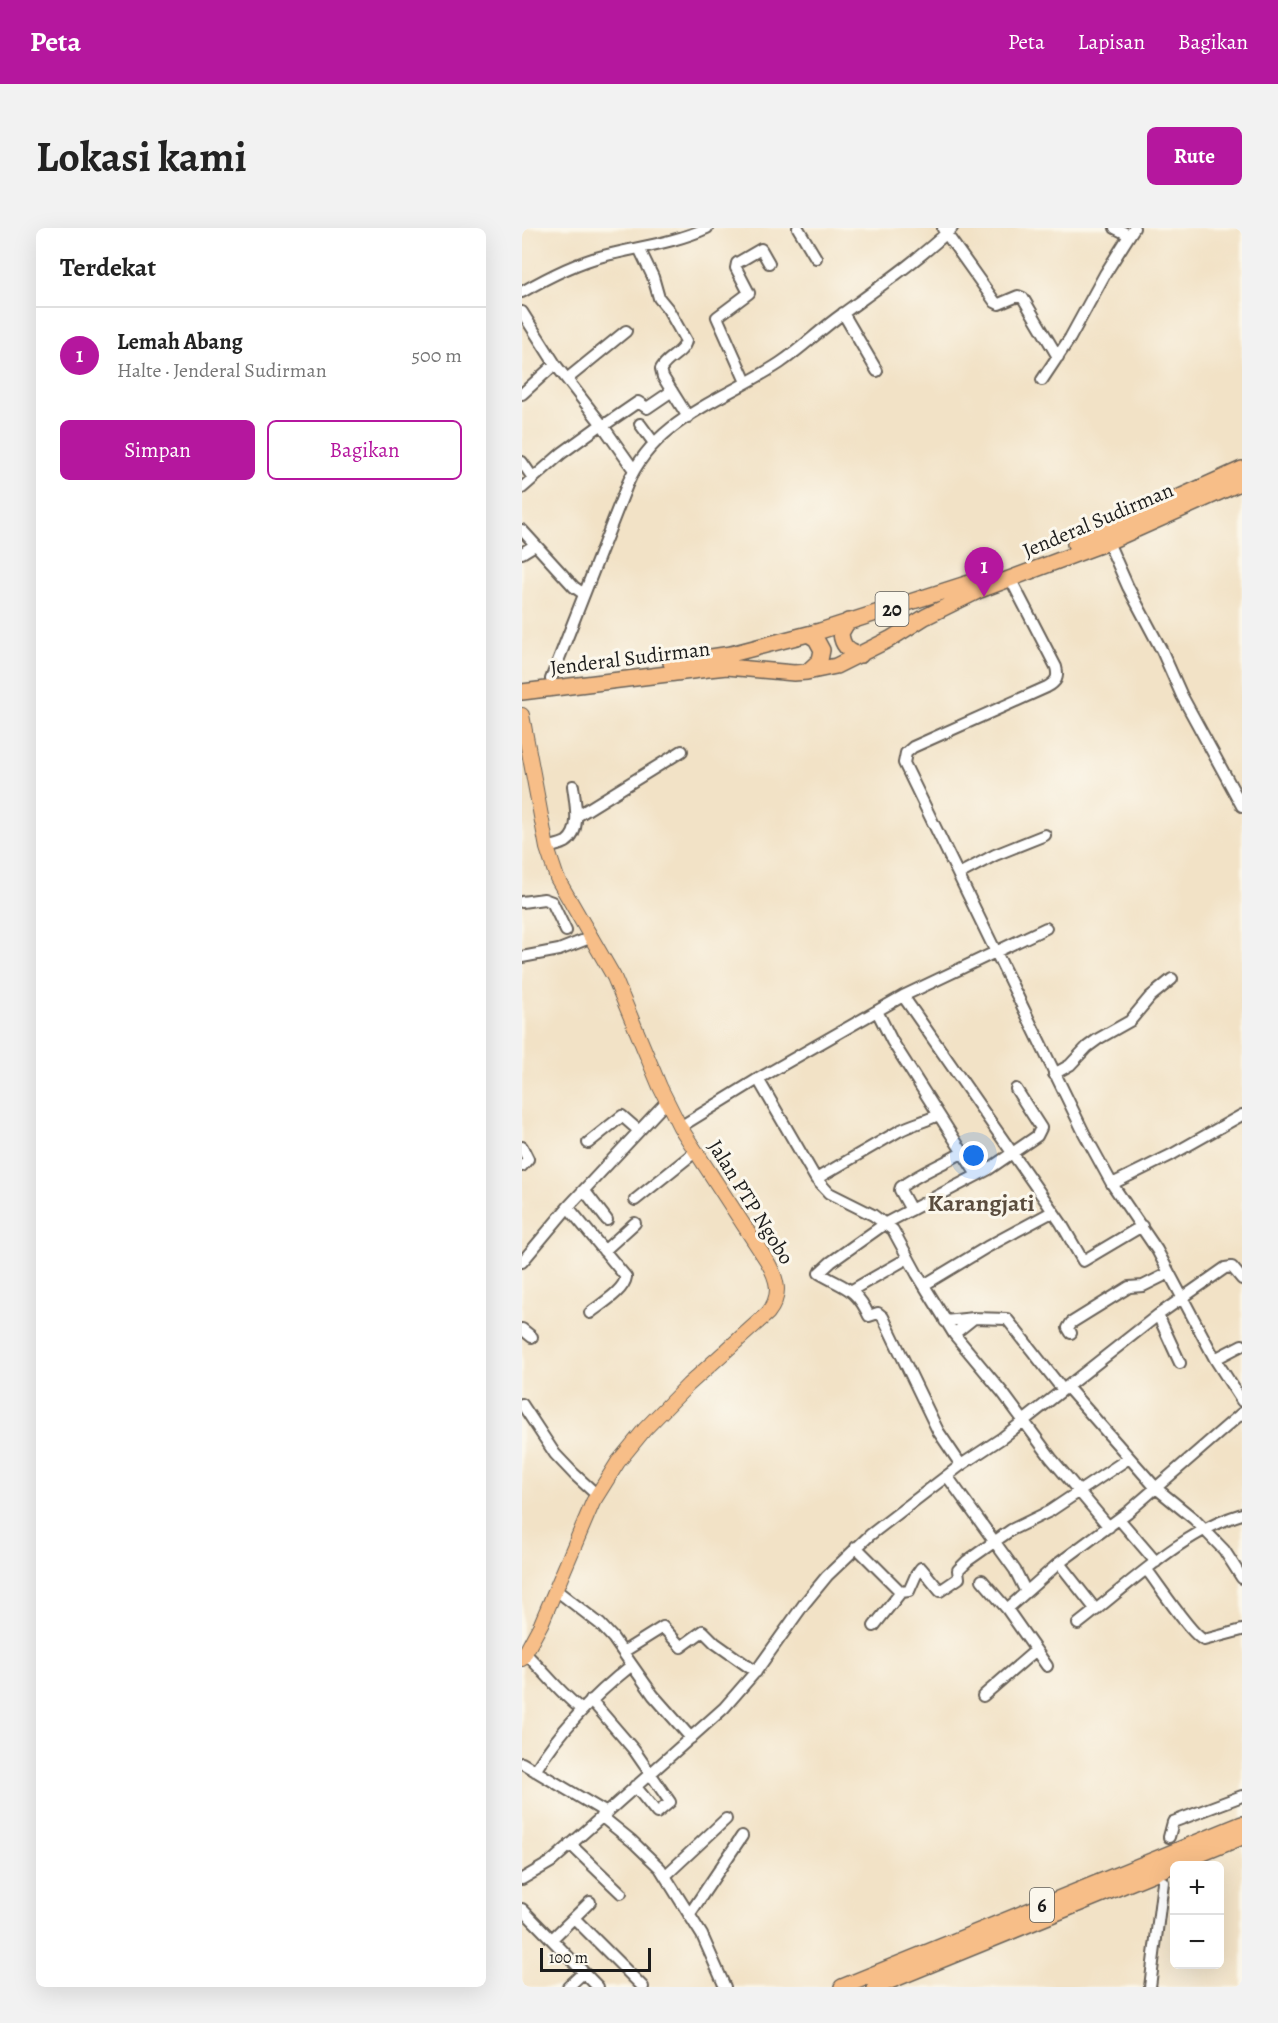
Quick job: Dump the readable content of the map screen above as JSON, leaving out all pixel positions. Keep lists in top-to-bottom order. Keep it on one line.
{"streets":{"highway":["Jenderal Sudirman","20","6"],"main road":["Jalan PTP Ngobo"]},"districts":["Karangjati"],"scale_bar":"100 m","page":{"header":"Peta","nav":["Peta","Lapisan","Bagikan"],"buttons":["Rute",["Simpan","Bagikan"]],"title":"Lokasi kami","heading":"Terdekat","list":[{"mark":"1","name":"Lemah Abang","note":"Halte · Jenderal Sudirman","value":"500 m"}],"pins":"1","map_buttons":["+","−"],"scale":"100 m"}}
